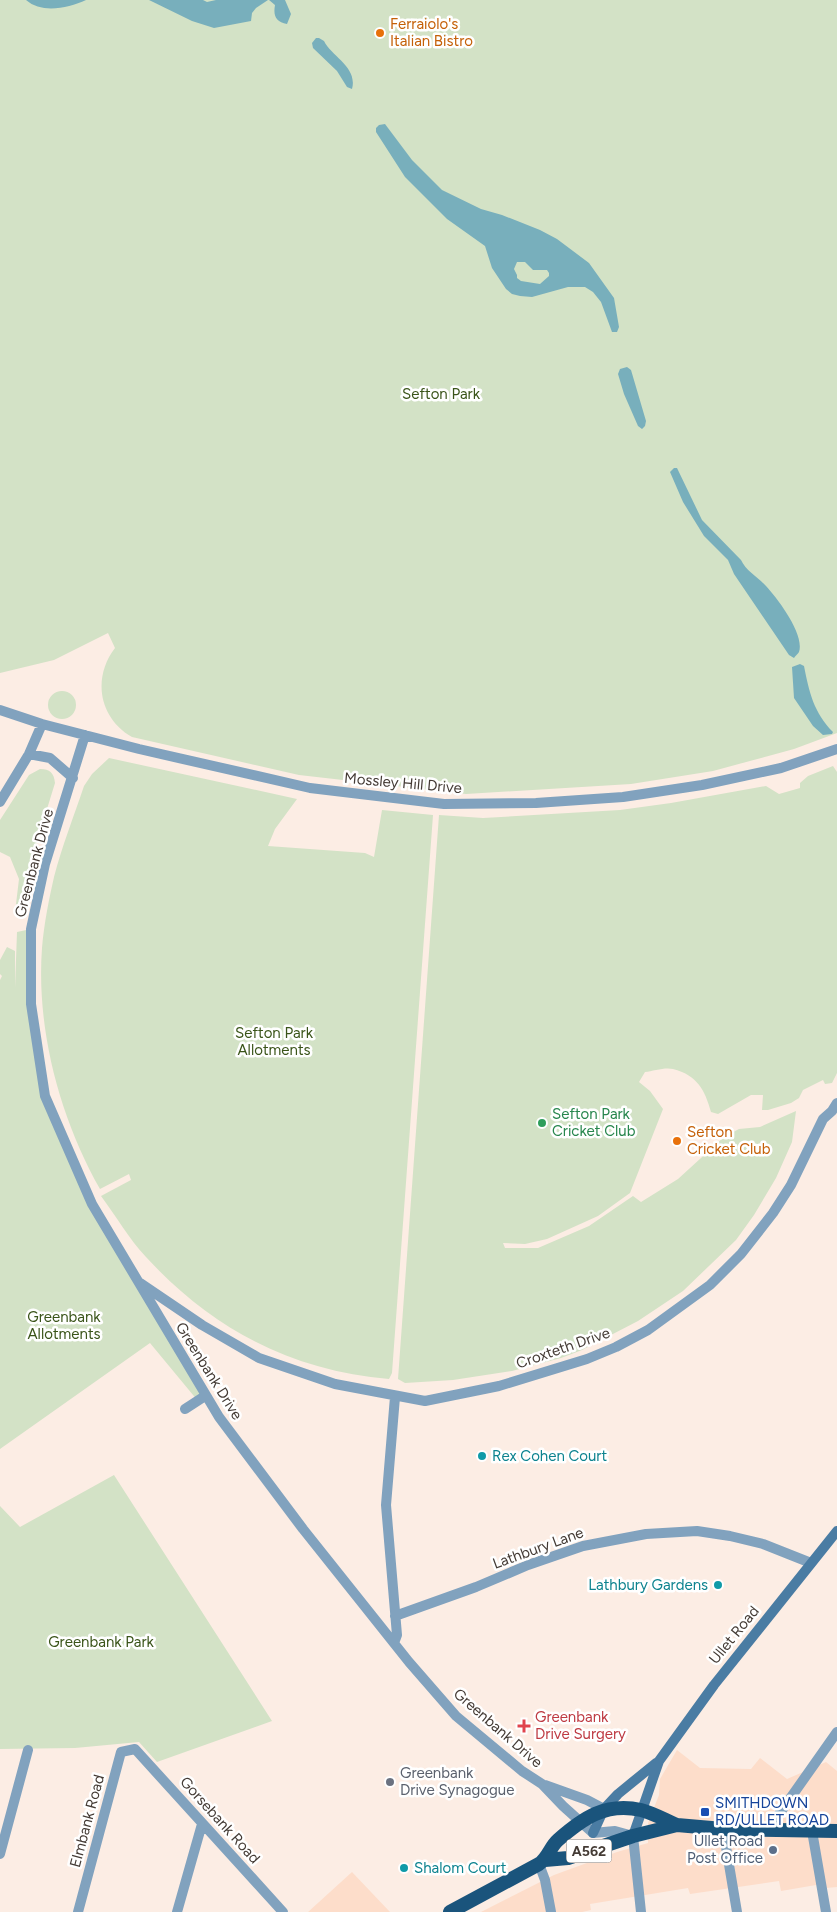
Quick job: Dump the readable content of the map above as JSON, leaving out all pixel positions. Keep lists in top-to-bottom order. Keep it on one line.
{"streets":{"highway":["A562"],"main road":["Ullet Road"],"street":["Mossley Hill Drive","Greenbank Drive","Croxteth Drive","Lathbury Lane","Gorsebank Road","Elmbank Road"]},"crossings":[["Mossley Hill Drive","Greenbank Drive"],["Greenbank Drive","Croxteth Drive"],["Greenbank Drive","Ullet Road"],["Greenbank Drive","A562"],["Lathbury Lane","Ullet Road"],["Ullet Road","A562"],["Gorsebank Road","Elmbank Road"]],"parks":["Sefton Park","Sefton Park Allotments","Greenbank Allotments","Greenbank Park"],"places":{"other":["Ferraiolo's Italian Bistro","Sefton Park Cricket Club","Sefton Cricket Club","Rex Cohen Court","Lathbury Gardens","Greenbank Drive Synagogue","Ullet Road Post Office","Shalom Court"],"health":["Greenbank Drive Surgery"],"transit":["SMITHDOWN RD/ULLET ROAD"]}}
